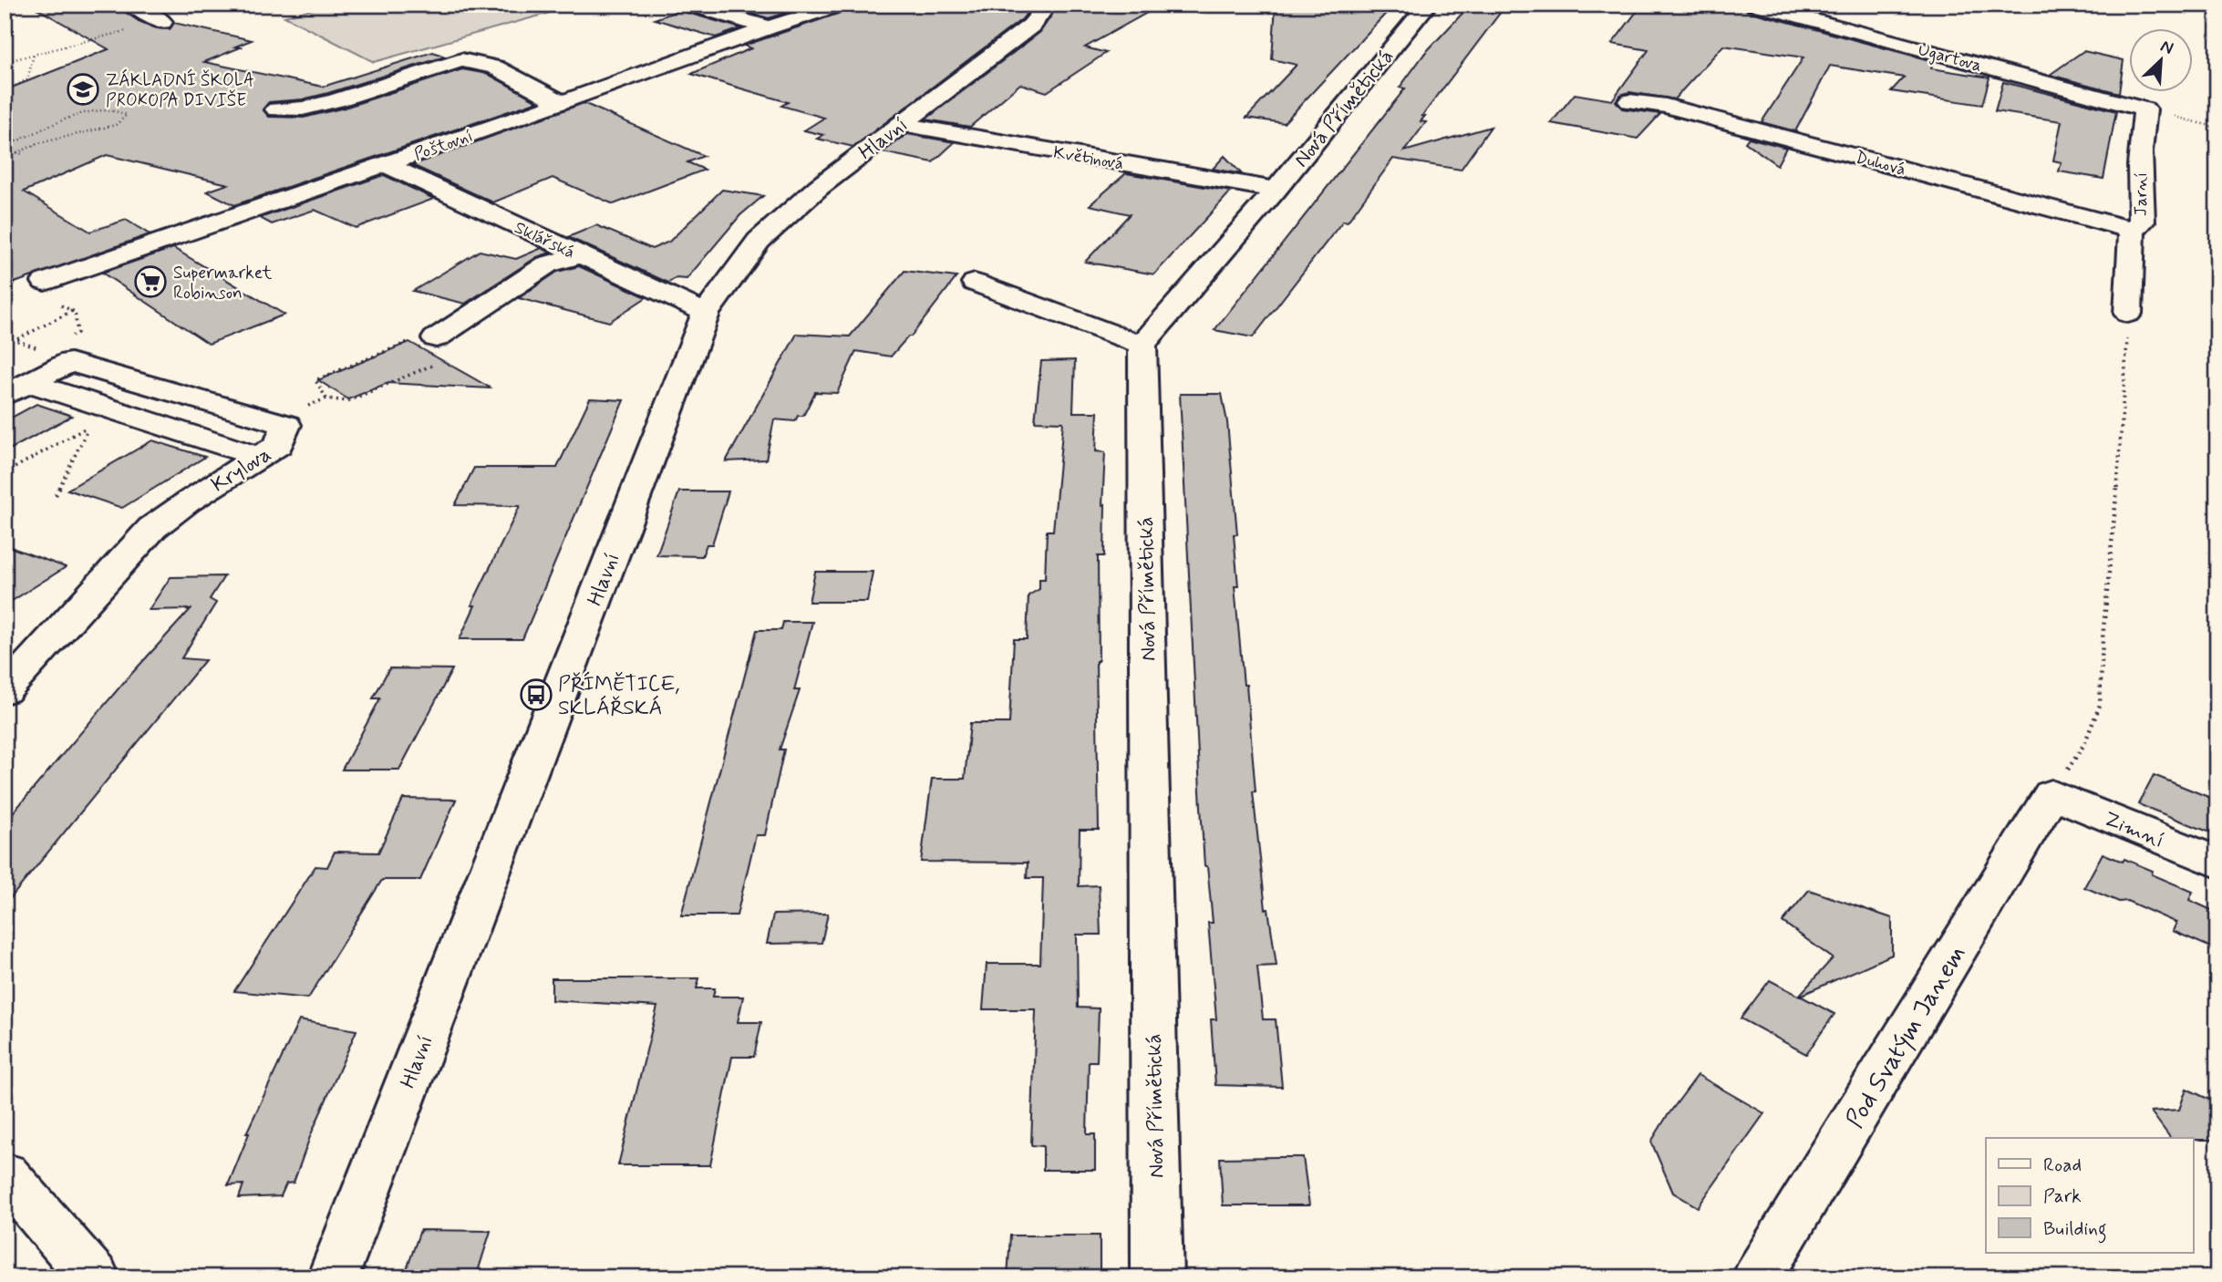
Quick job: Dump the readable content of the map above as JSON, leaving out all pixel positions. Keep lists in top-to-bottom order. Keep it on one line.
{"streets":{"street":["Ugartova","Nová Přímětická","Hlavní","Poštovní","Květinová","Duhová","Jarní","Sklářská","Krylova","Zimní","Pod Svatým Janem"]},"crossings":[["Ugartova","Jarní"],["Nová Přímětická","Květinová"],["Hlavní","Květinová"],["Hlavní","Sklářská"],["Poštovní","Sklářská"],["Duhová","Jarní"],["Zimní","Pod Svatým Janem"]],"places":{"school or university":["ZÁKLADNÍ ŠKOLA PROKOPA DIVIŠE"],"supermarket":["Supermarket Robinson"],"bus stop":["PŘÍMĚTICE, SKLÁŘSKÁ"]},"legend":["Road","Park","Building"],"north":"top right"}
